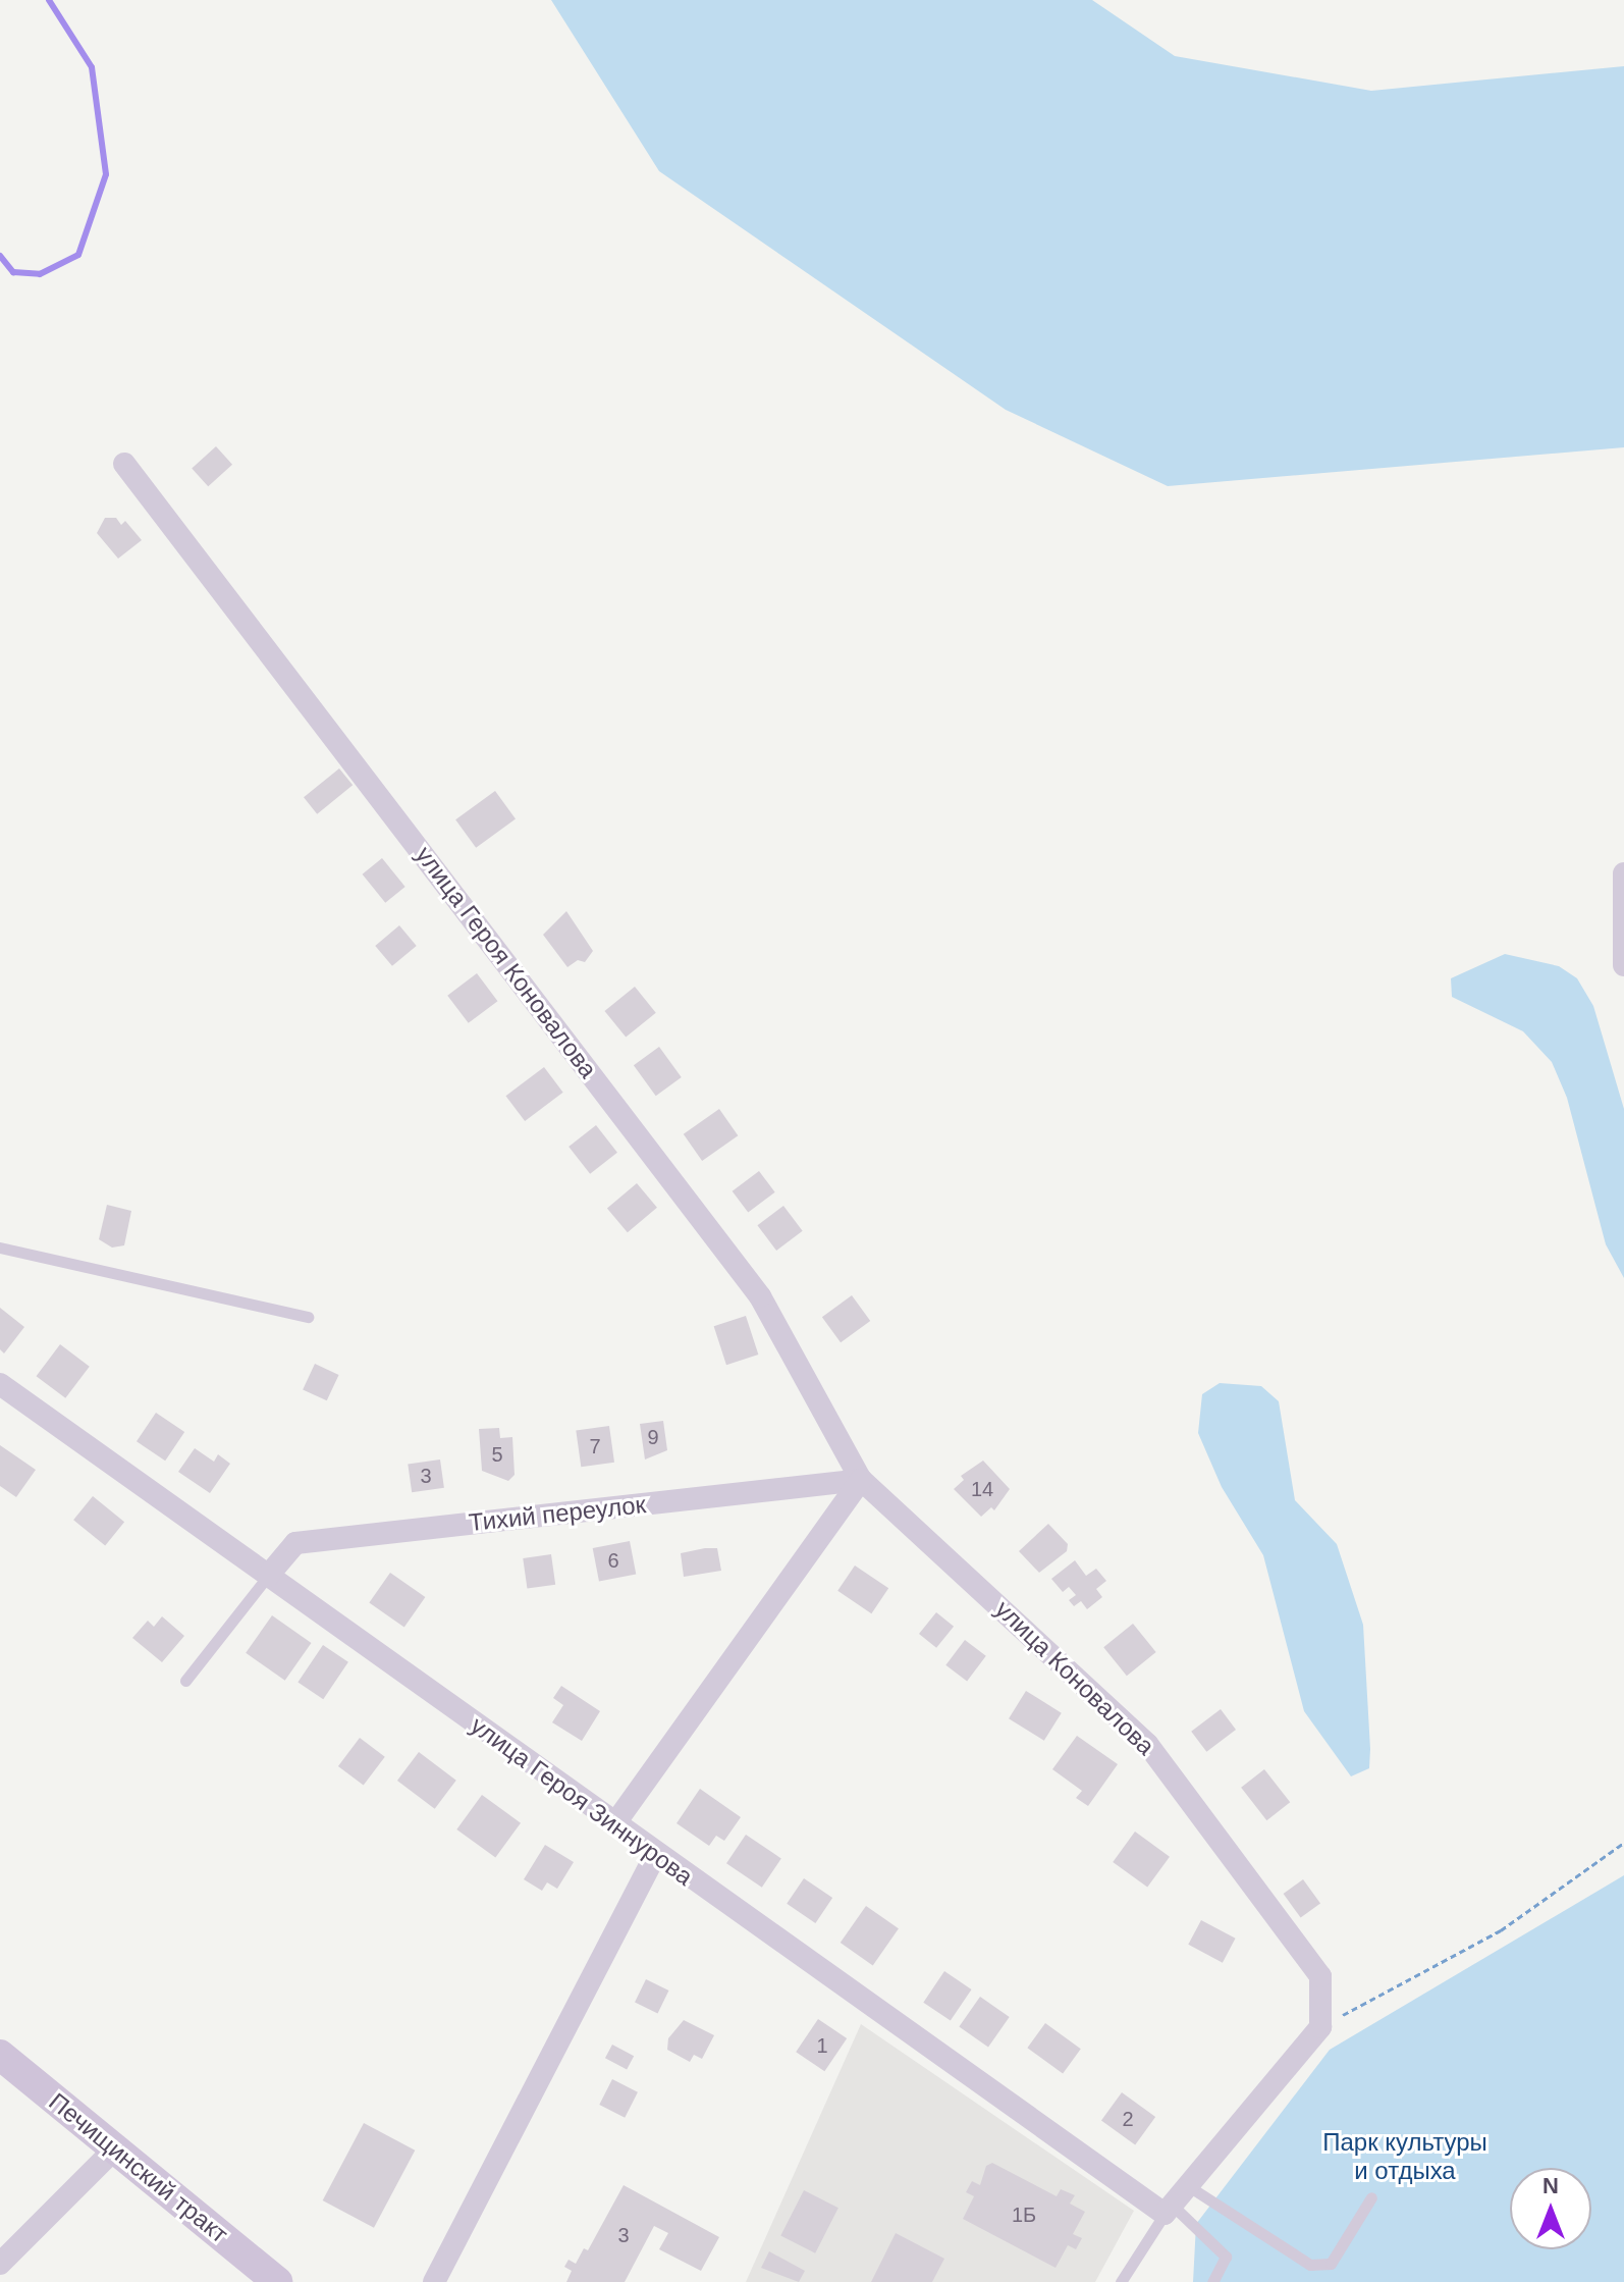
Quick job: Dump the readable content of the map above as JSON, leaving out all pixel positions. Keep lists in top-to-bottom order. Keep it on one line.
{"streets":{"street":["улица Героя Коновалова","Тихий переулок","улица Коновалова","улица Героя Зиннурова","Печищинский тракт"]},"crossings":[["улица Героя Коновалова","Тихий переулок"],["улица Героя Коновалова","улица Коновалова"],["Тихий переулок","улица Коновалова"],["Тихий переулок","улица Героя Зиннурова"]],"parks":["Парк культуры и отдыха"],"house_numbers":["9","7","5","3","14","6","1","2","1Б","3"],"north":"top"}
